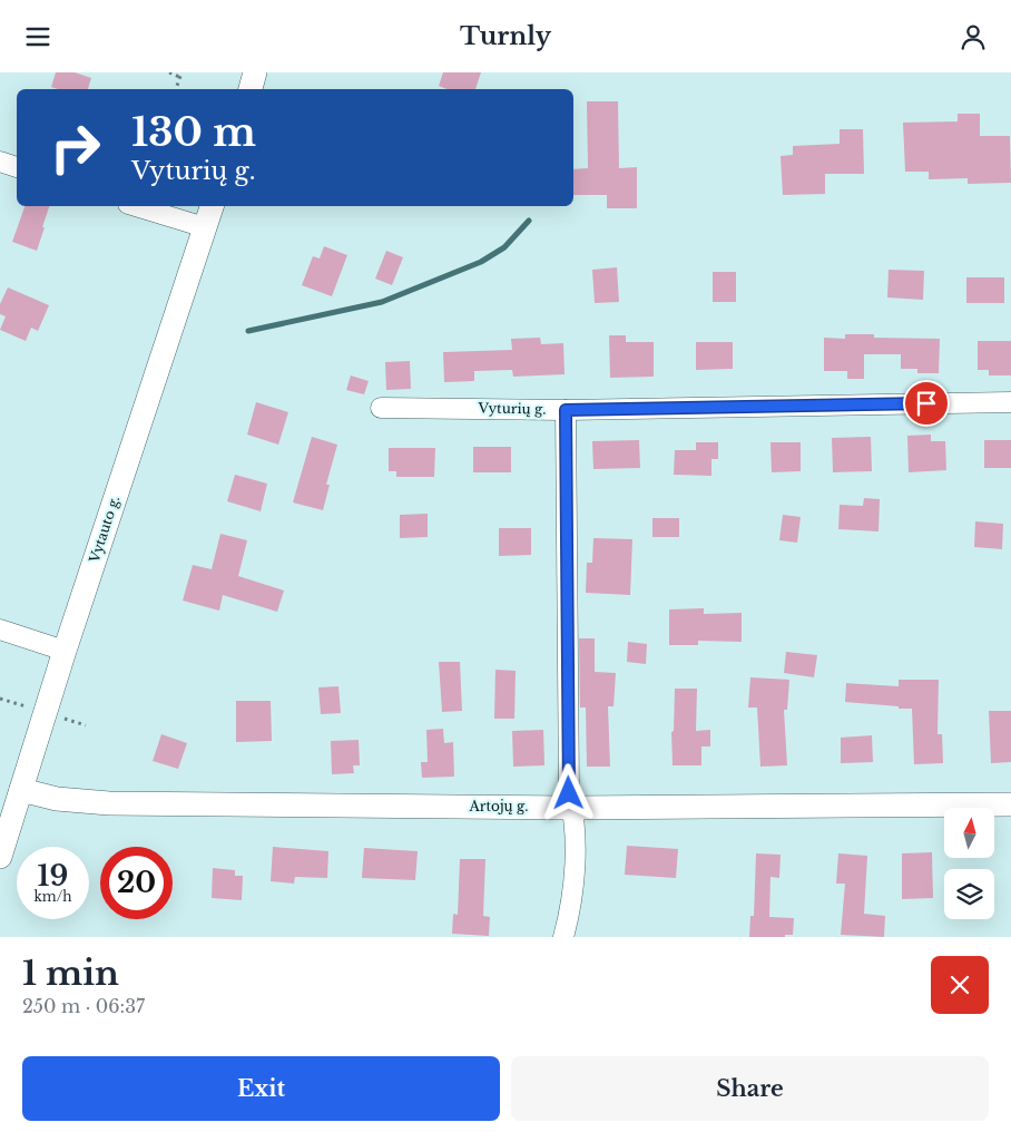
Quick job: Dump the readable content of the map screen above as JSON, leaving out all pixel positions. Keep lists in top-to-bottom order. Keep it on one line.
{"streets":{"main road":["Vytauto g.","Artojų g."],"street":["Vyturių g."]},"crossings":[["Vytauto g.","Artojų g."]],"north":"top","page":{"header":"Turnly","turn":["130 m","Vyturių g."],"speed":"19 km/h","limit":"20","heading":["1 min","250 m · 06:37"],"buttons":["Exit","Share"]}}
